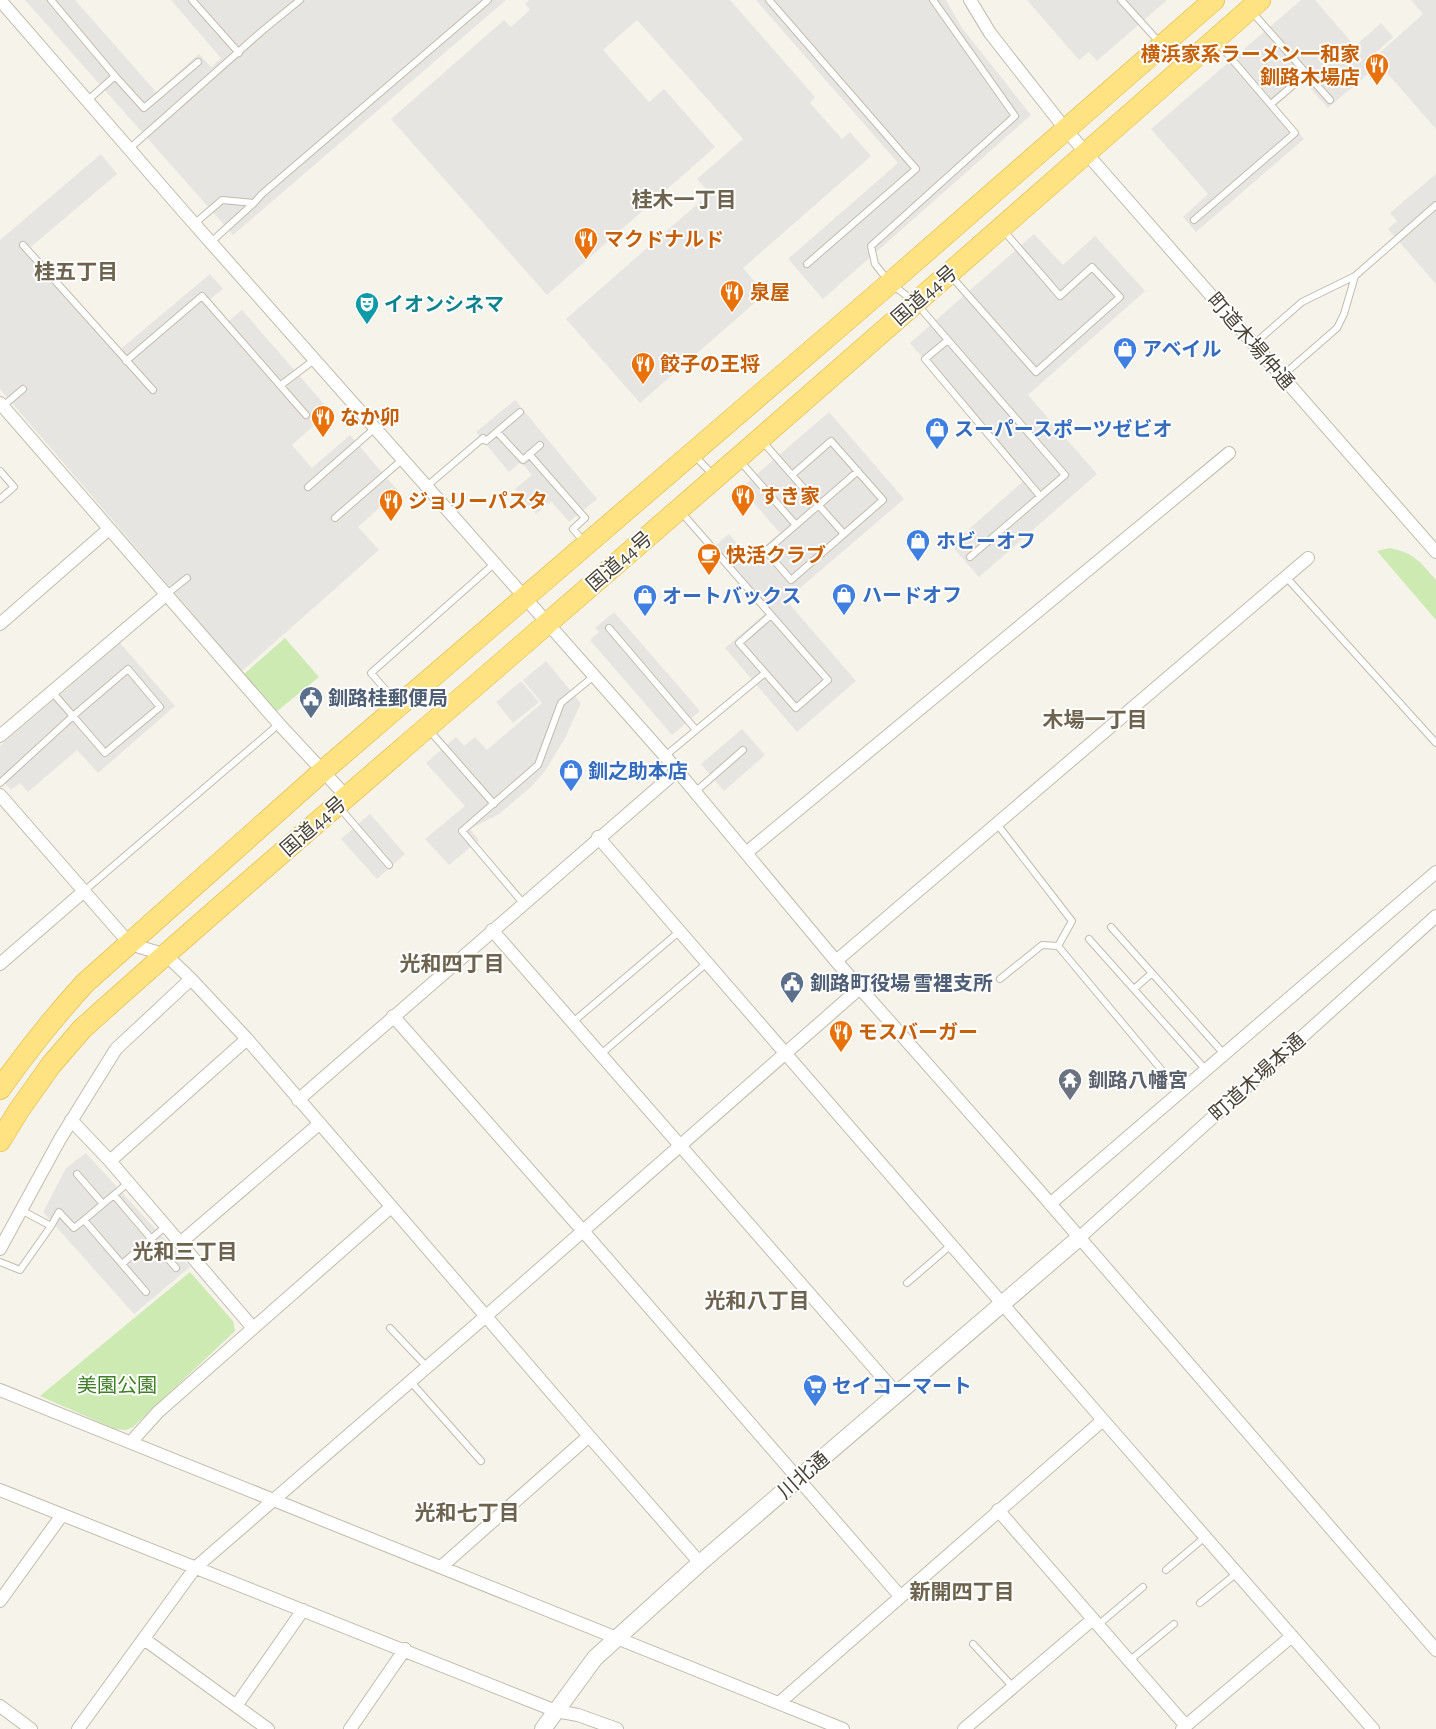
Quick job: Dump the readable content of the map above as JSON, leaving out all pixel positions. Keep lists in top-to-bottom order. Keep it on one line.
{"streets":{"highway":["国道44号"],"street":["町道木場仲通","町道木場本通","川北通"]},"crossings":[["国道44号","町道木場仲通"],["町道木場本通","川北通"]],"districts":["桂木一丁目","桂五丁目","木場一丁目","光和四丁目","光和三丁目","光和八丁目","光和七丁目","新開四丁目"],"parks":["美園公園"],"places":{"restaurant":["横浜家系ラーメン一和家 釧路木場店","マクドナルド","泉屋","餃子の王将","なか卯","すき家","ジョリーパスタ","モスバーガー"],"theatre":["イオンシネマ"],"shop":["アベイル","スーパースポーツゼビオ","ホビーオフ","ハードオフ","オートバックス","釧之助本店"],"cafe":["快活クラブ"],"public building":["釧路桂郵便局","釧路町役場 雪裡支所"],"temple":["釧路八幡宮"],"supermarket":["セイコーマート"]}}
